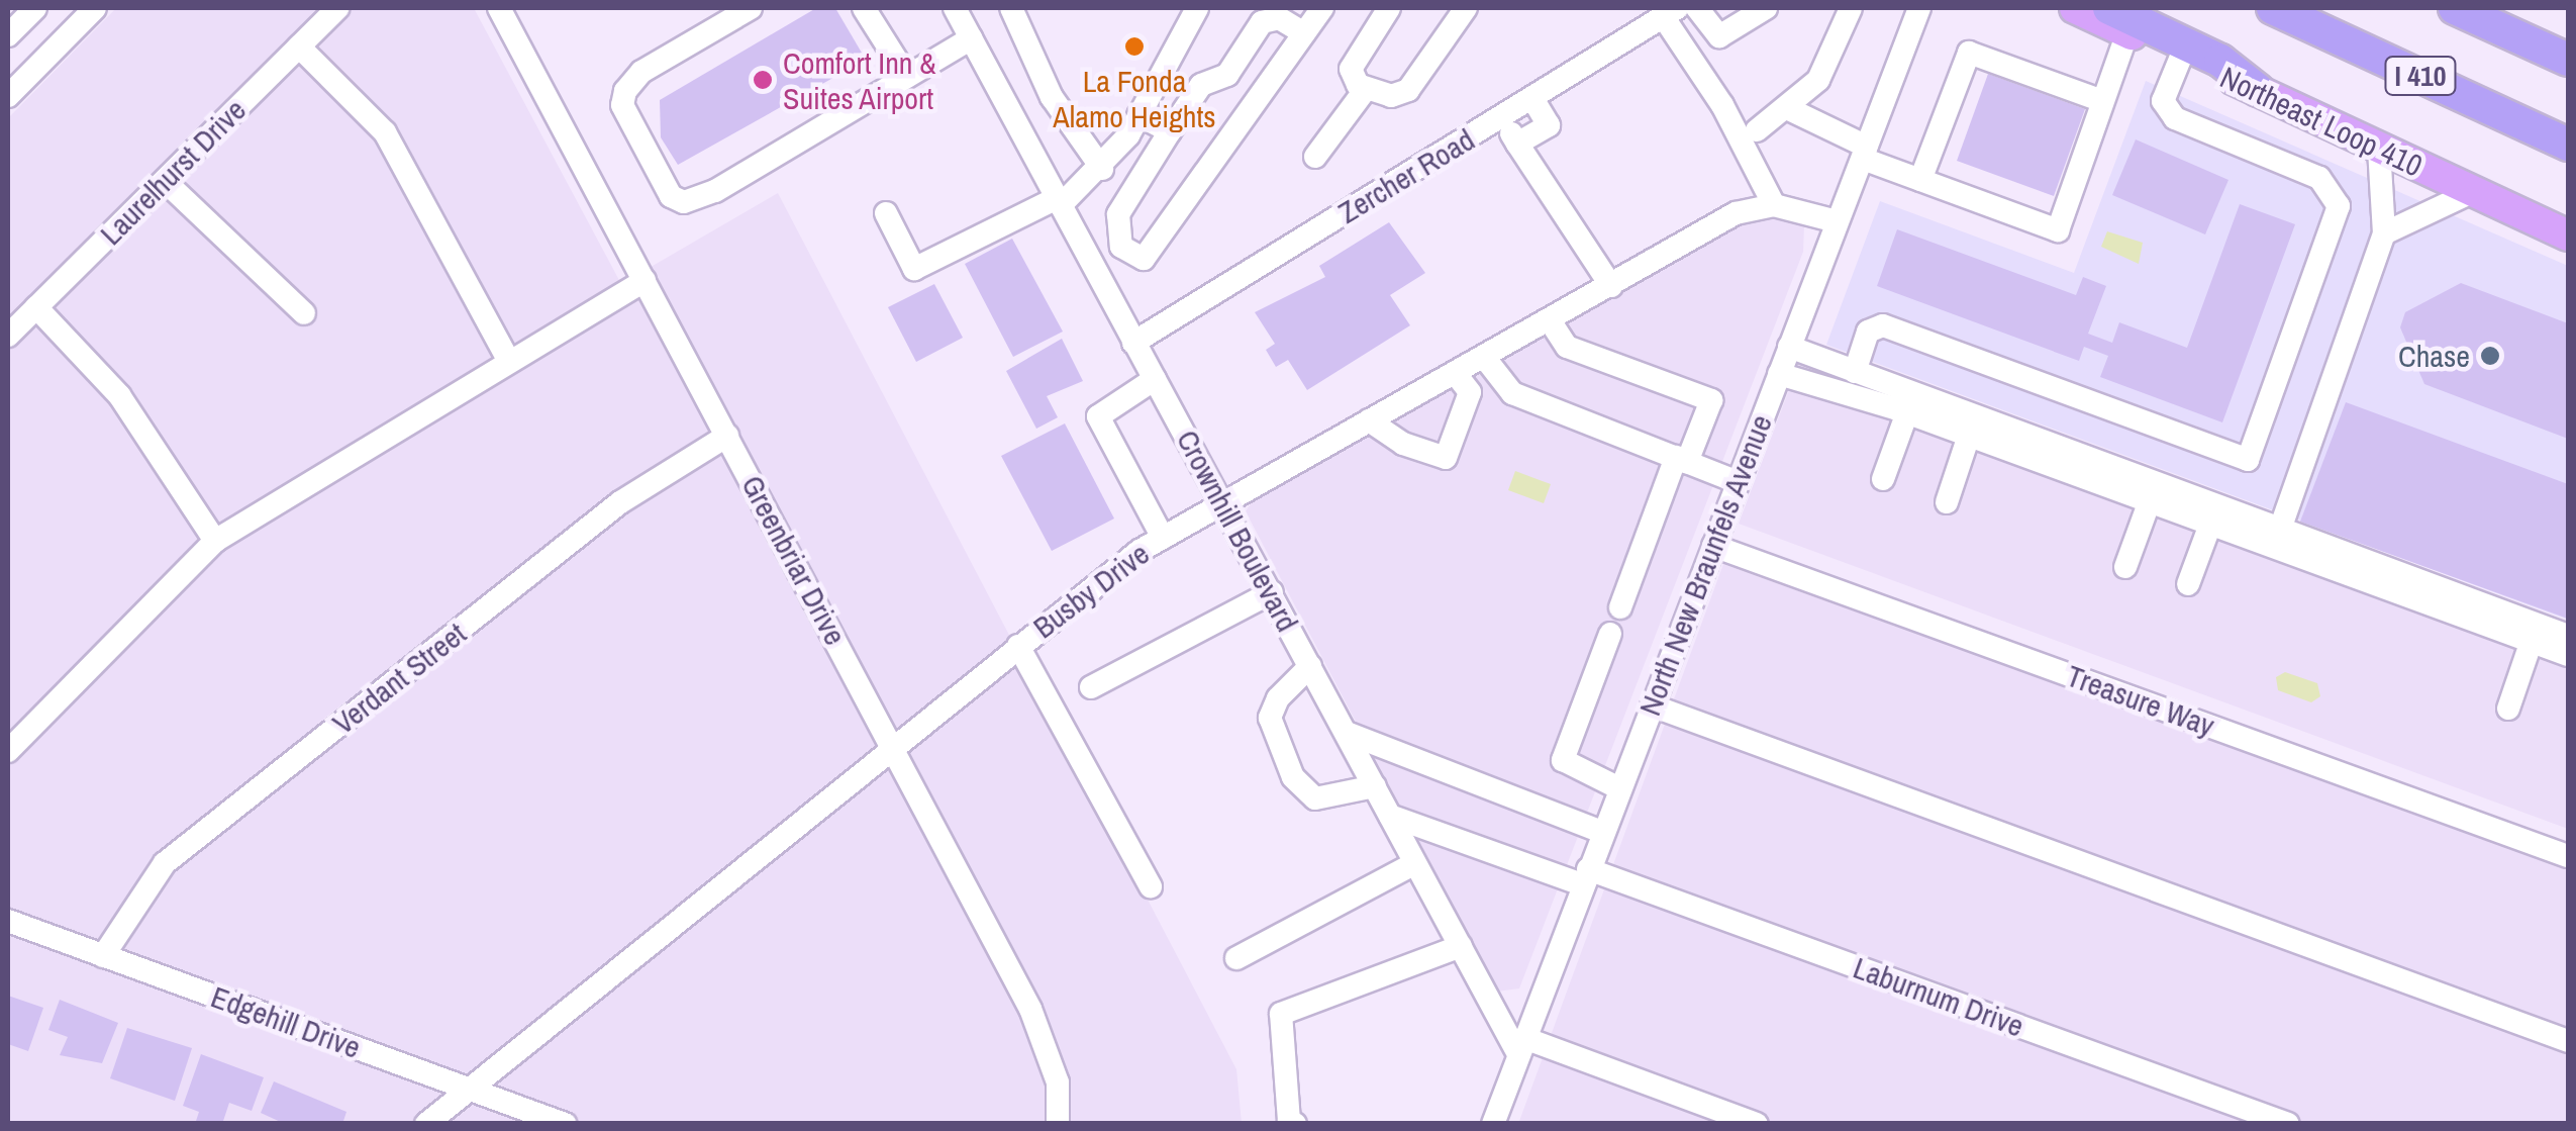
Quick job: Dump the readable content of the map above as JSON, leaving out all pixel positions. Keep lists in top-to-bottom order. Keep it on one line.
{"streets":{"highway":["I 410"],"main road":["Northeast Loop 410"],"street":["Laurelhurst Drive","Zercher Road","Crownhill Boulevard","Greenbriar Drive","North New Braunfels Avenue","Busby Drive","Verdant Street","Treasure Way","Laburnum Drive","Edgehill Drive"]},"crossings":[["Zercher Road","Crownhill Boulevard"],["Crownhill Boulevard","North New Braunfels Avenue"],["Crownhill Boulevard","Busby Drive"],["Crownhill Boulevard","Laburnum Drive"],["Greenbriar Drive","Busby Drive"],["Greenbriar Drive","Verdant Street"],["North New Braunfels Avenue","Treasure Way"],["North New Braunfels Avenue","Laburnum Drive"],["Busby Drive","Edgehill Drive"],["Verdant Street","Edgehill Drive"]],"places":["La Fonda Alamo Heights","Comfort Inn & Suites Airport","Chase"]}
